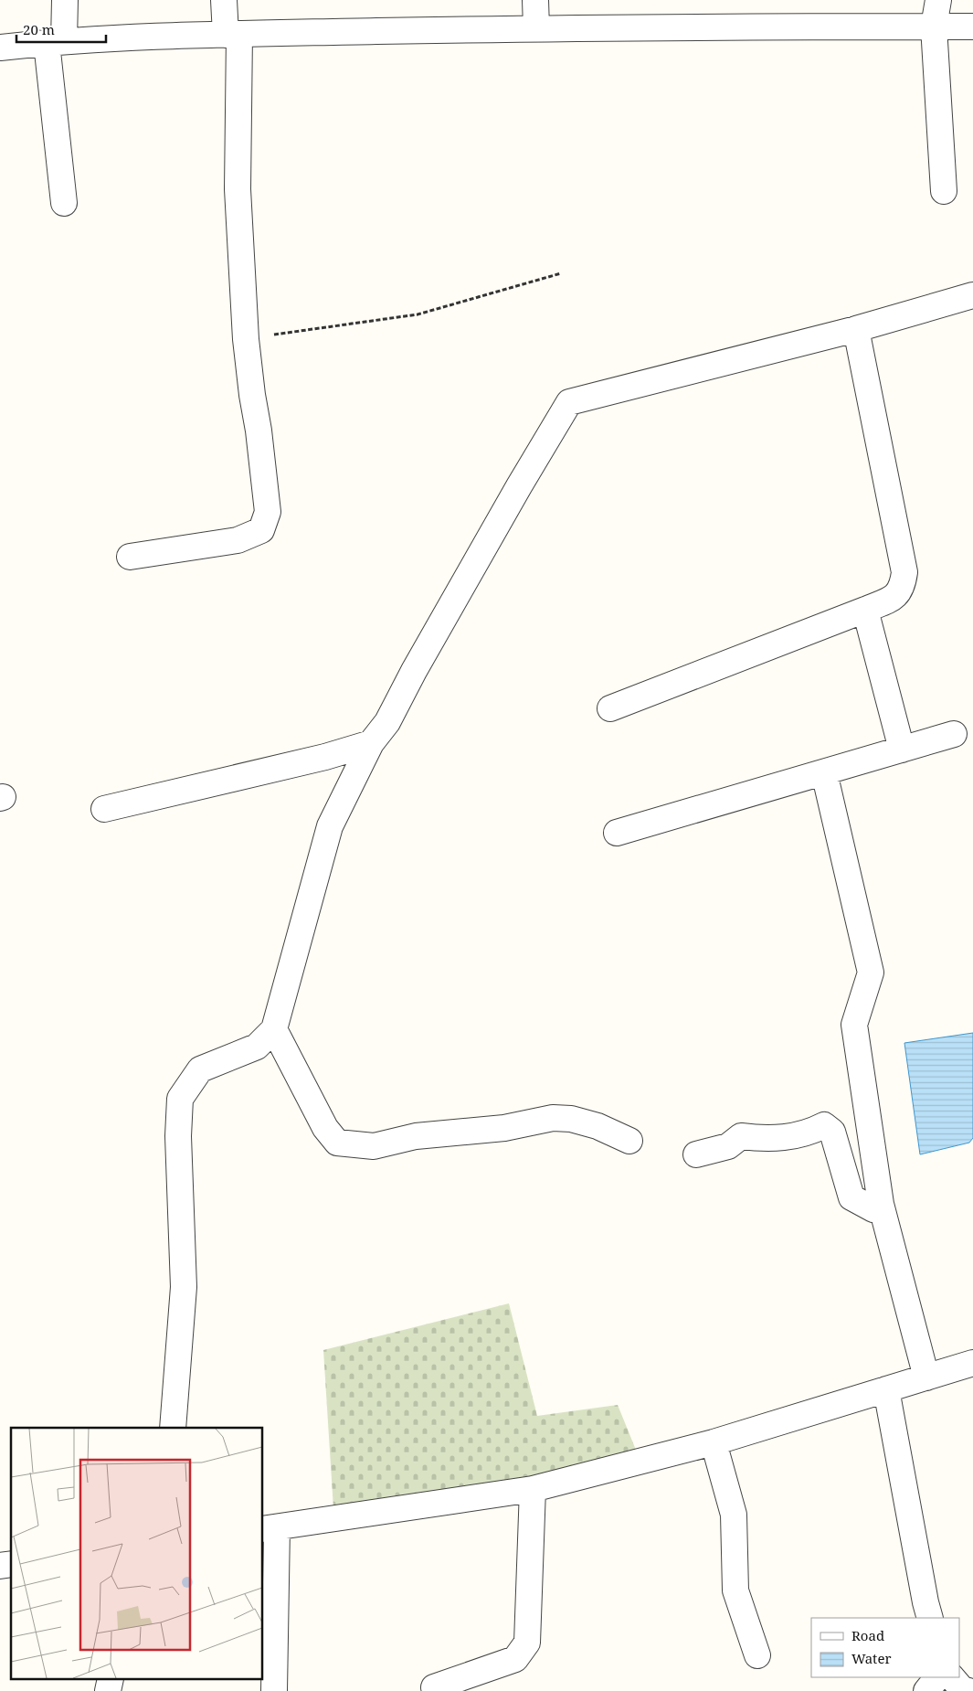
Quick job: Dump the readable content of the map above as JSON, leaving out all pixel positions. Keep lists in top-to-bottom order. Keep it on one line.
{"legend":["Road","Water"],"scale_bar":"20 m"}
